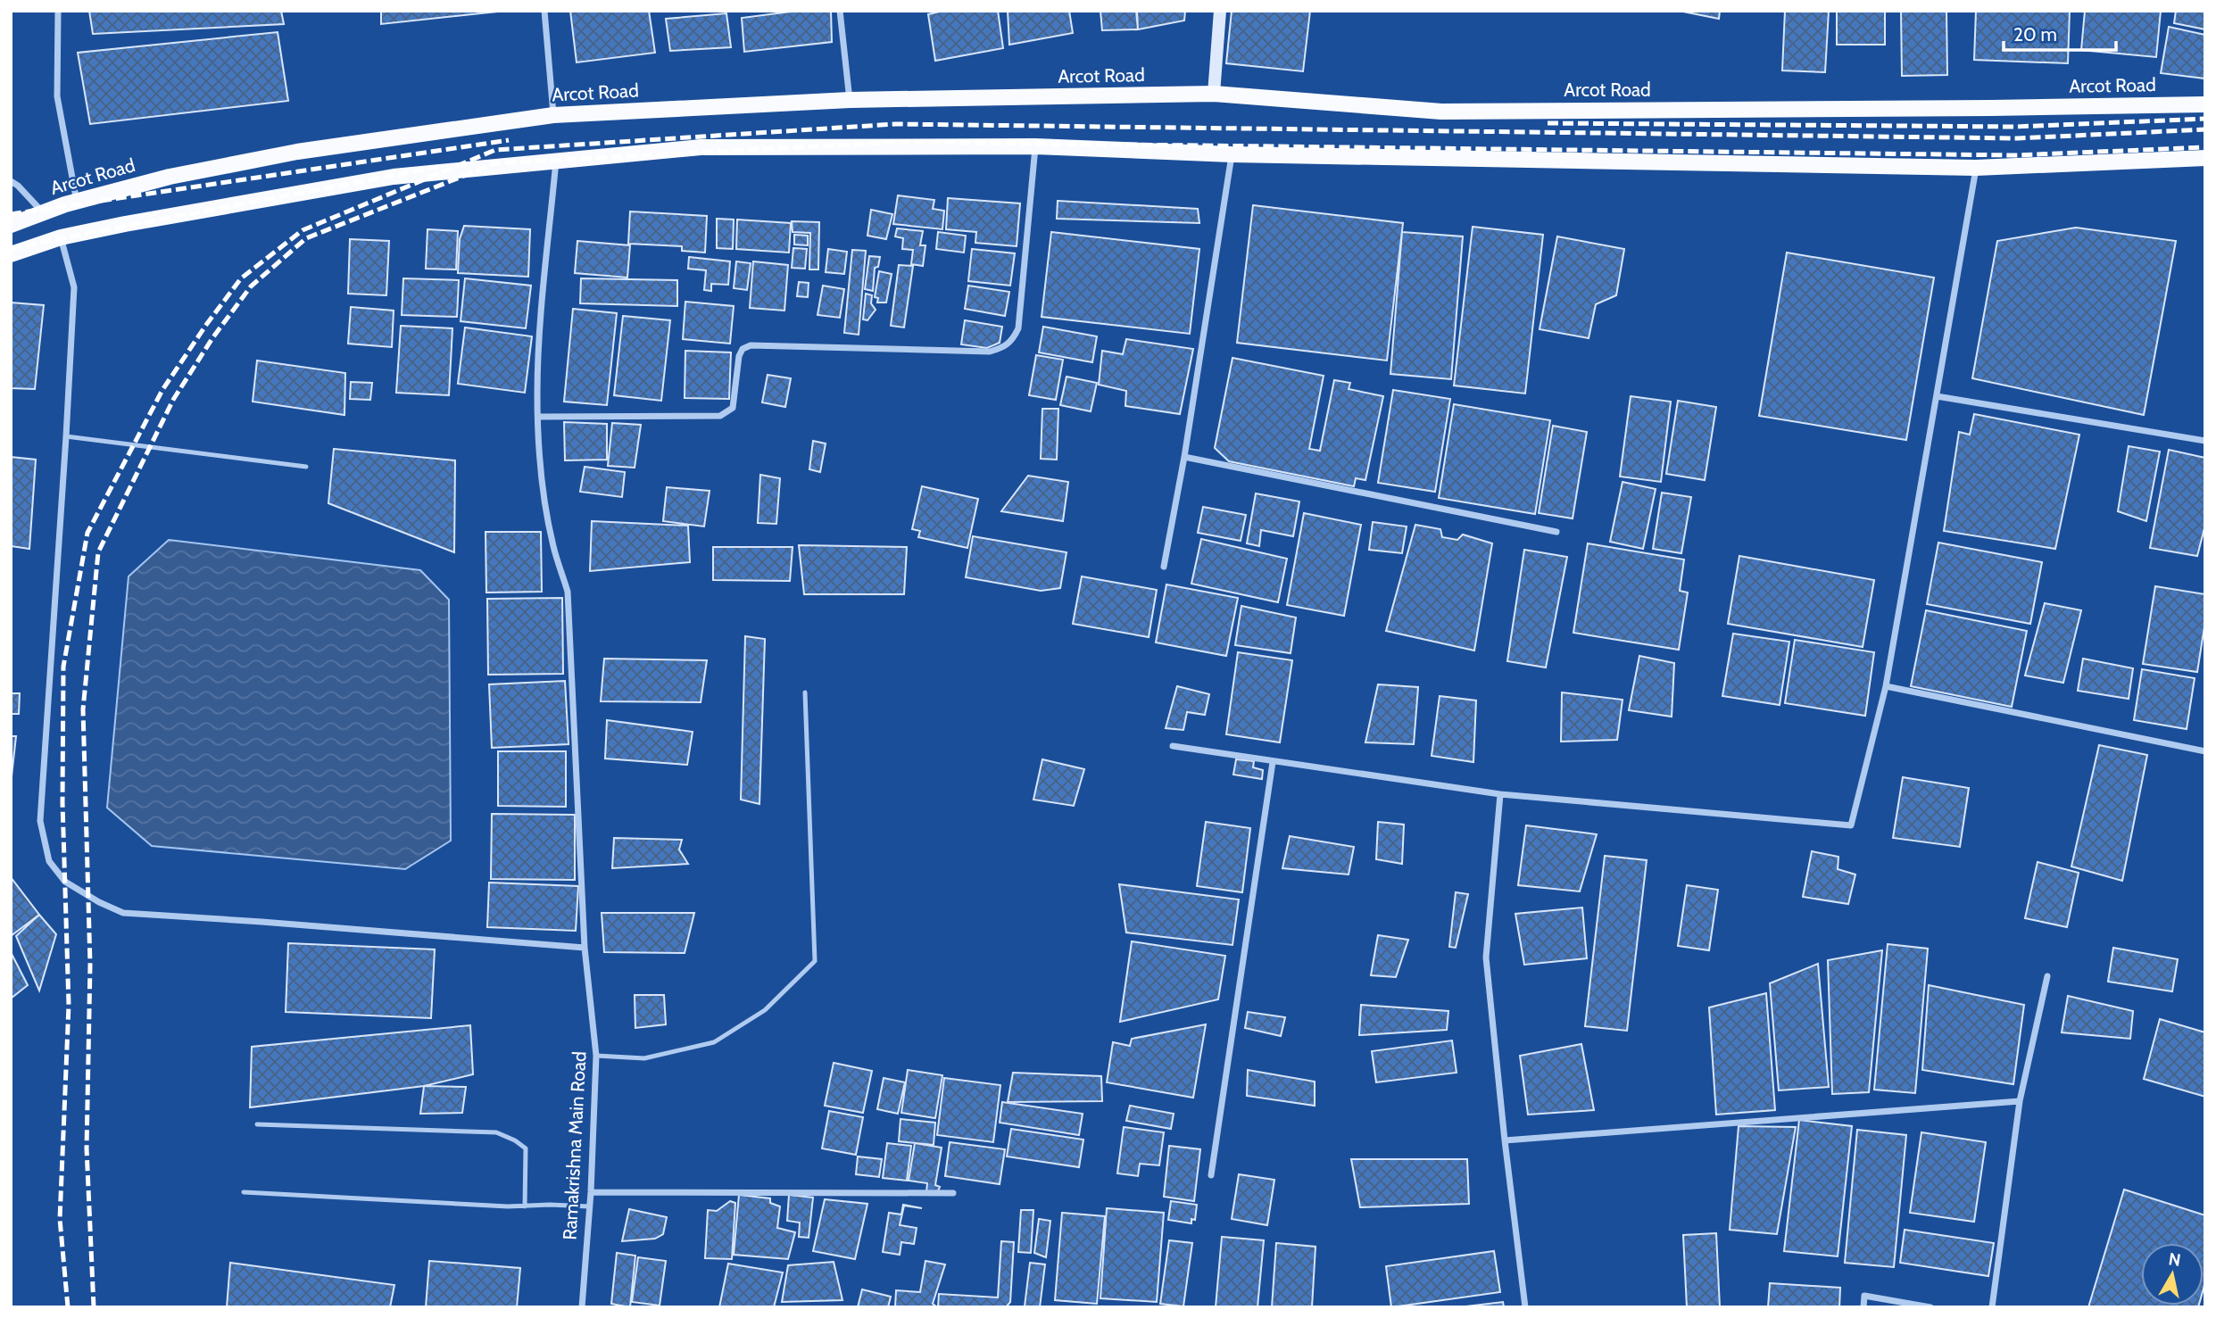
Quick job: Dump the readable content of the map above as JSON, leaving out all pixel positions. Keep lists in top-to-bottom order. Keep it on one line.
{"streets":{"main road":["Arcot Road"],"street":["Ramakrishna Main Road"]},"scale_bar":"20 m","north":"top"}
